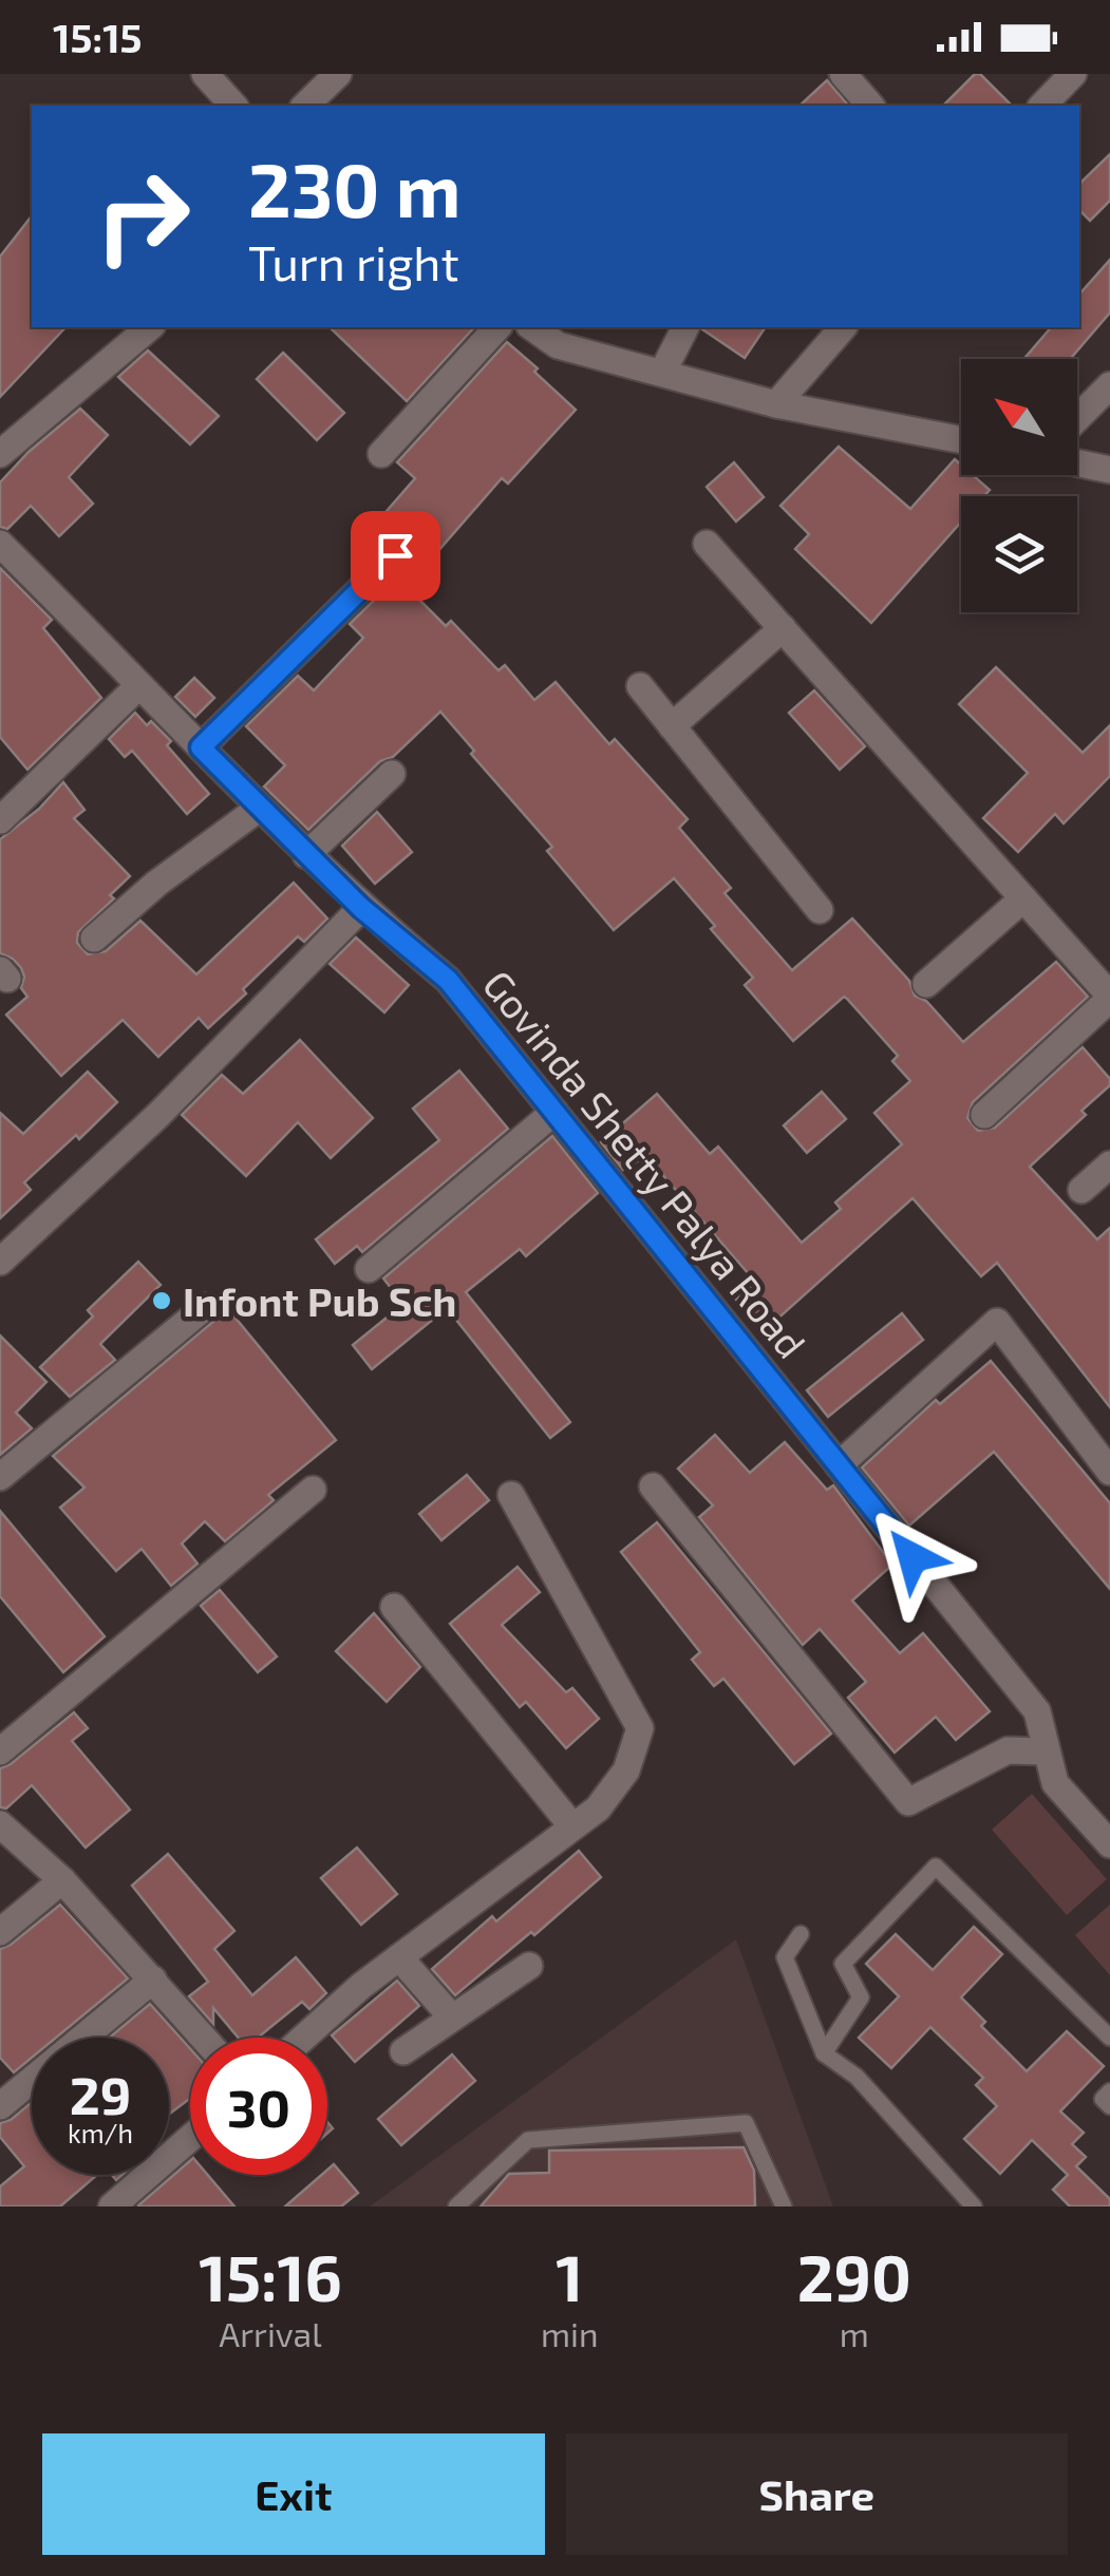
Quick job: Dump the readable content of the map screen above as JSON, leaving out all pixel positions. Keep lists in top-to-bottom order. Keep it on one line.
{"streets":{"street":["Govinda Shetty Palya Road"]},"places":["Infont Pub Sch"],"north":"top left","page":{"status":"15:15","turn":["230 m","Turn right"],"speed":"29 km/h","limit":"30","eta":["15:16","Arrival","1","min","290","m"],"buttons":["Exit","Share"]}}
